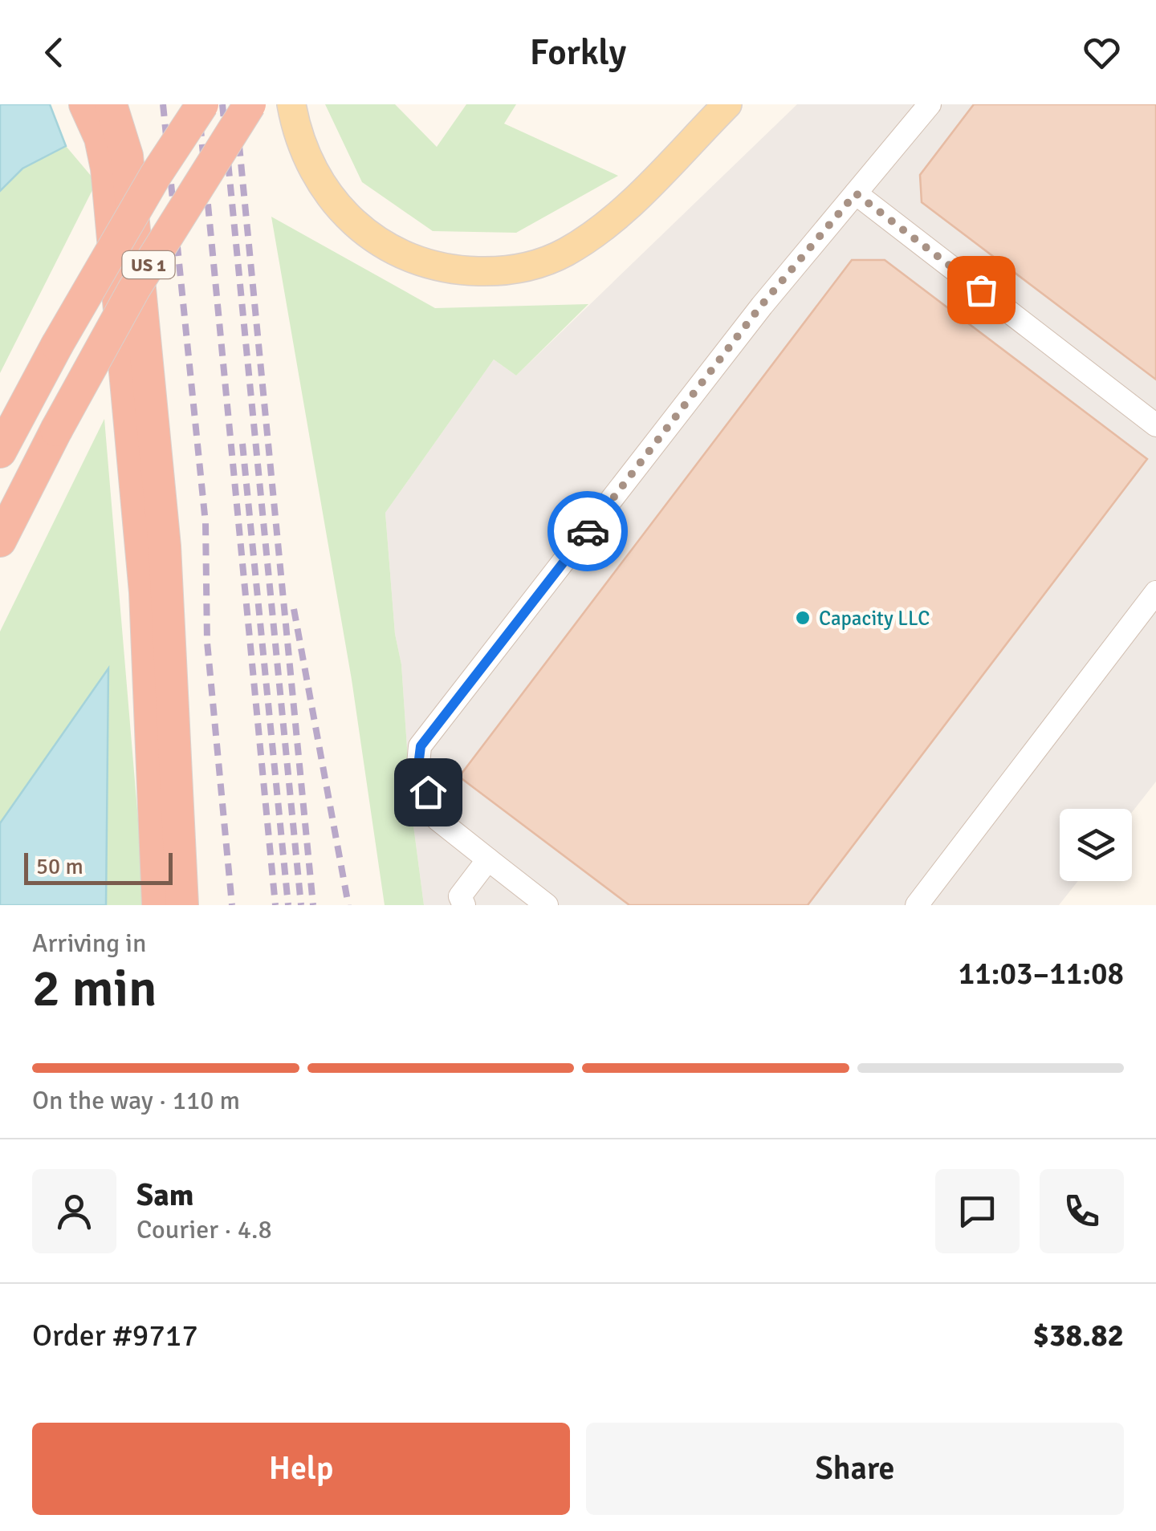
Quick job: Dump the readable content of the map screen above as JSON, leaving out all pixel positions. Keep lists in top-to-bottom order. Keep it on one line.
{"streets":{"highway":["US 1"]},"places":["Capacity LLC"],"scale_bar":"50 m","page":{"header":"Forkly","scale":"50 m","heading":["2 min","Arriving in","11:03–11:08"],"panel":["Sam","Courier · 4.8","Order #9717","$38.82"],"bar":"On the way · 110 m","buttons":["Help","Share"]}}
